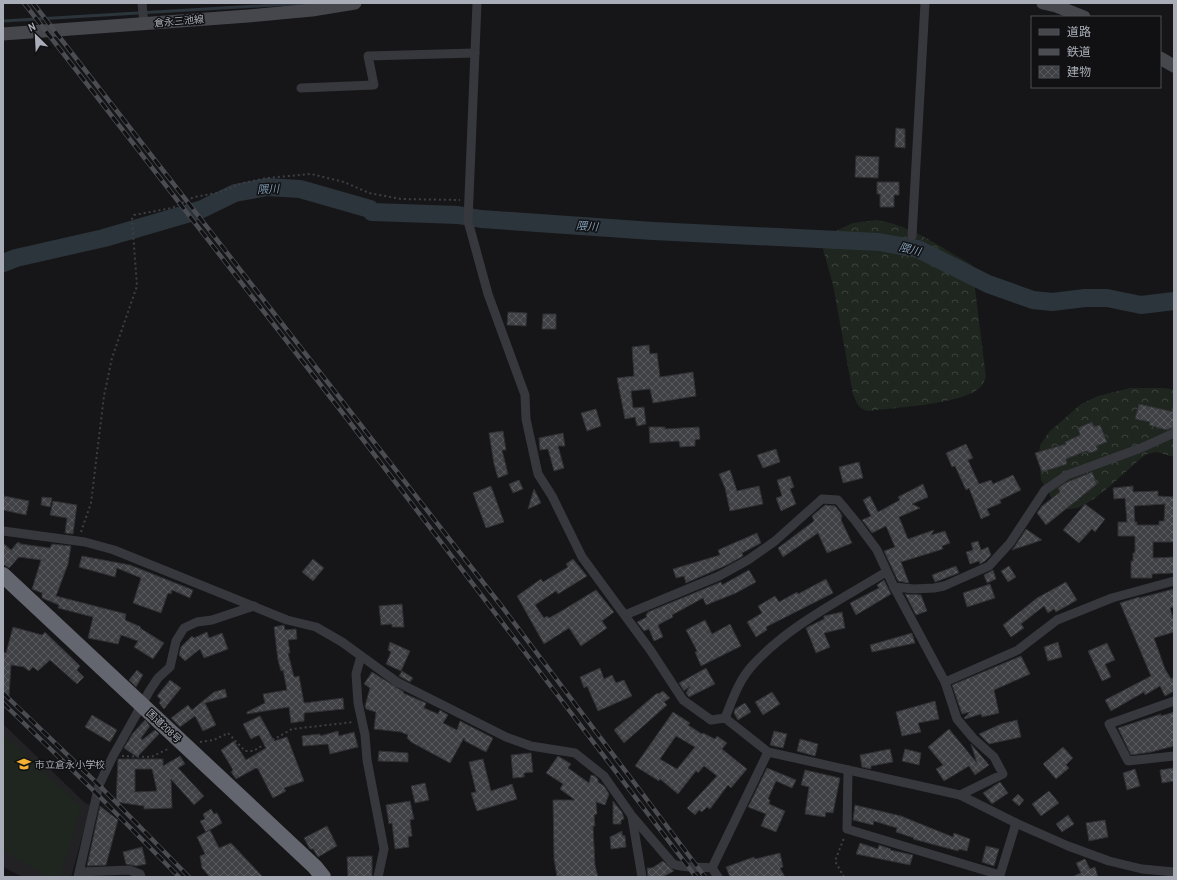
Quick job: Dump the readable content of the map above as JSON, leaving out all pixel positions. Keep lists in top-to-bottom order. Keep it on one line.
{"streets":{"highway":["国道208号"],"main road":["倉永三池線"]},"water":["隈川"],"places":{"school or university":["市立倉永小学校"]},"legend":["道路","鉄道","建物"],"north":"top left"}
